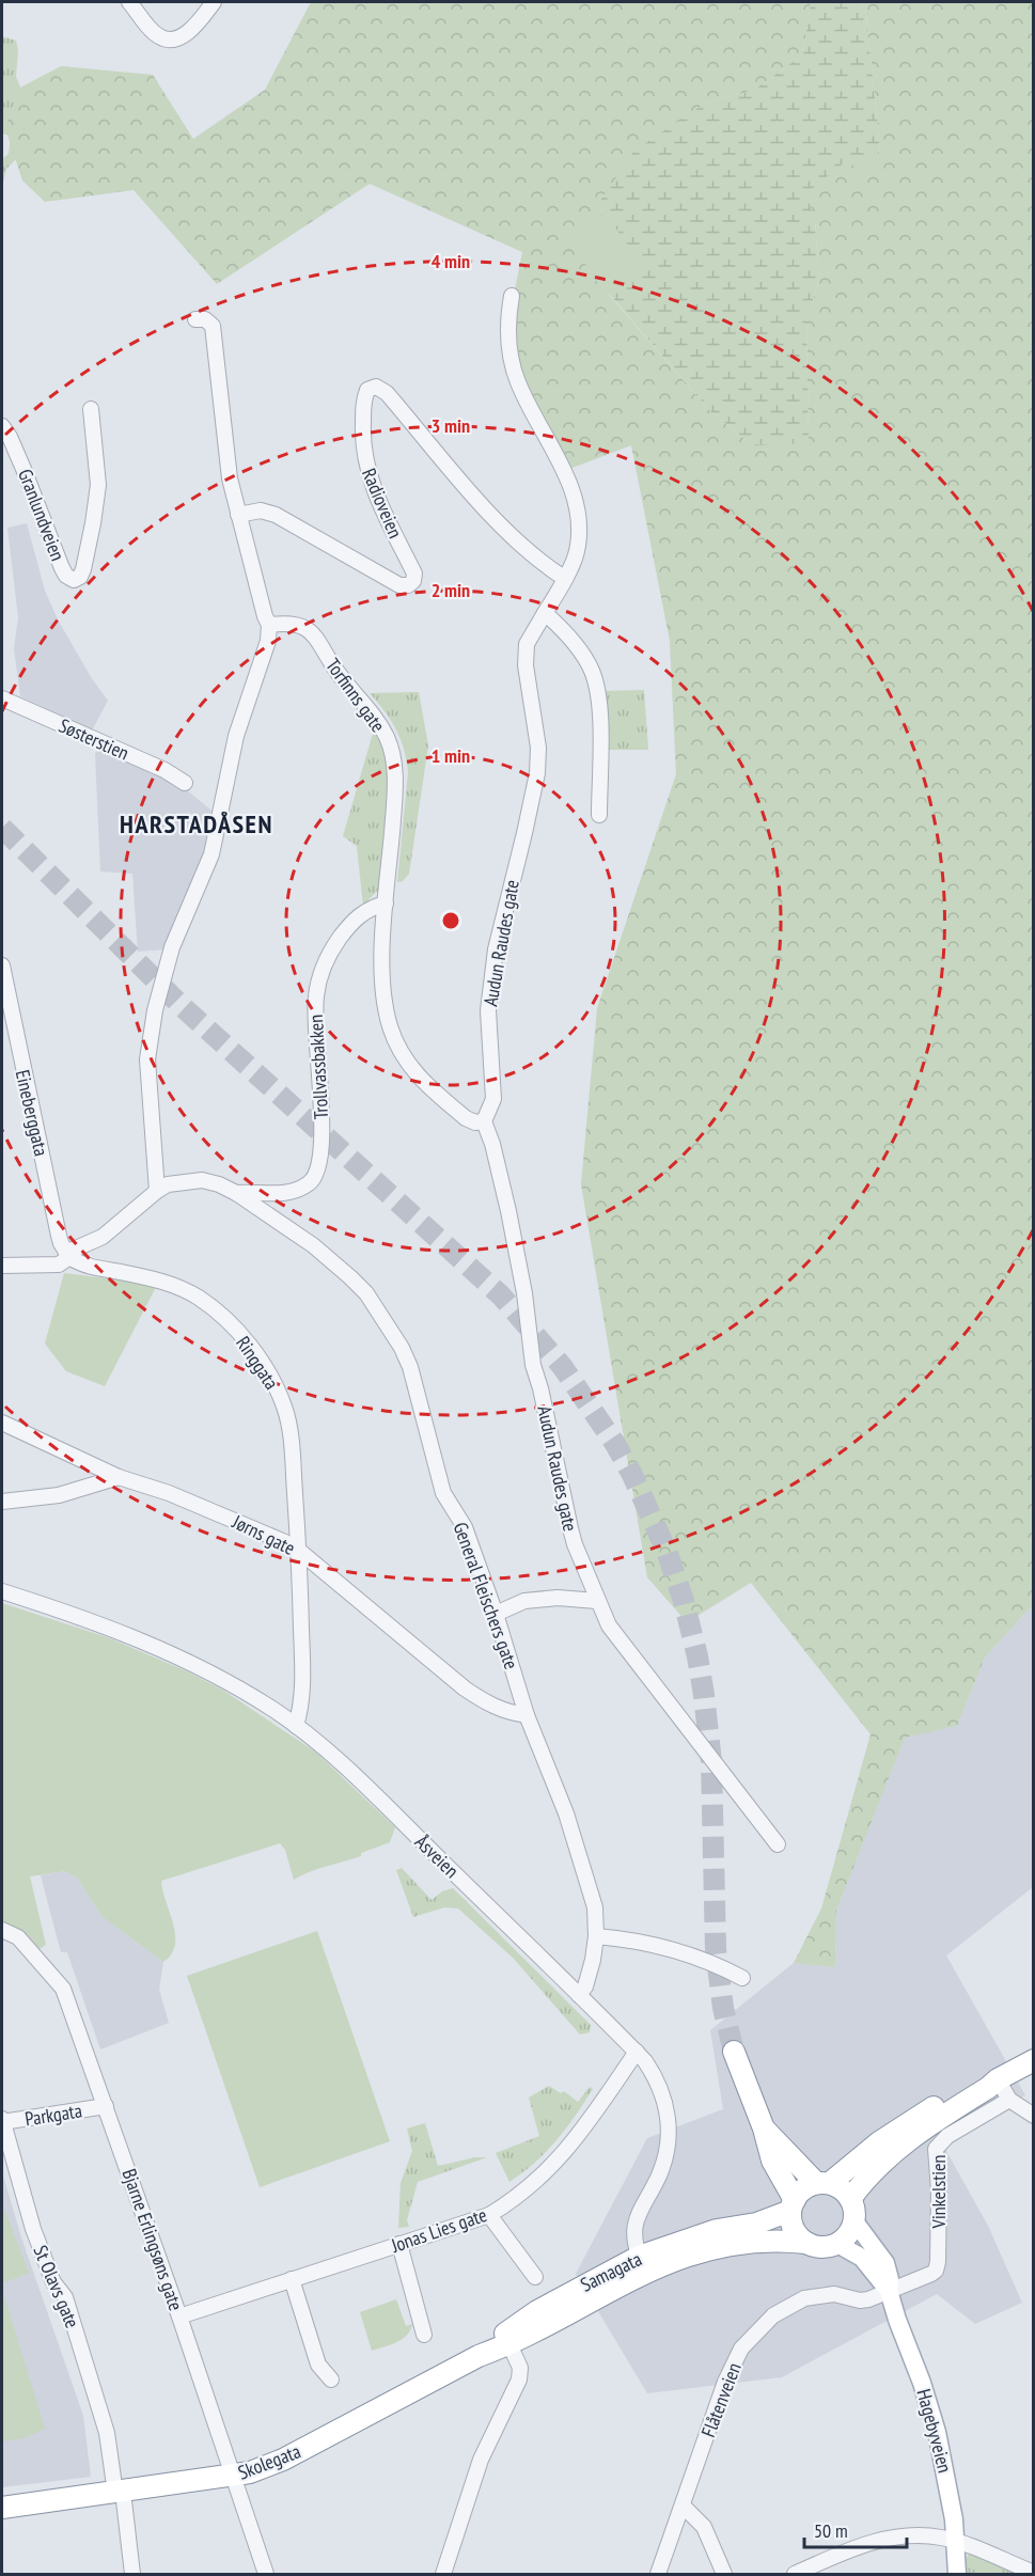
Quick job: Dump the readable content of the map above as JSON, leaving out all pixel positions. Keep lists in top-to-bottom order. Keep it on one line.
{"streets":{"highway":["Samagata","Skolegata"],"main road":["Hagebyveien"],"street":["Radioveien","Granlundveien","Torfinns gate","Søsterstien","Audun Raudes gate","Trollvassbakken","Eineberggata","Ringgata","Jørns gate","General Fleischers gate","Åsveien","Parkgata","Vinkelstien","Jonas Lies gate","Bjarne Erlingsøns gate","St Olavs gate","Flåtenveien"]},"crossings":[["Torfinns gate","Audun Raudes gate"],["Torfinns gate","Trollvassbakken"],["Trollvassbakken","General Fleischers gate"],["Eineberggata","Ringgata"],["Eineberggata","General Fleischers gate"],["Ringgata","Jørns gate"],["Ringgata","General Fleischers gate"],["Ringgata","Åsveien"],["Jørns gate","General Fleischers gate"],["General Fleischers gate","Åsveien"],["Åsveien","Jonas Lies gate"],["Åsveien","Samagata"],["Parkgata","Bjarne Erlingsøns gate"],["Parkgata","St Olavs gate"],["Vinkelstien","Flåtenveien"],["Vinkelstien","Hagebyveien"],["Jonas Lies gate","Bjarne Erlingsøns gate"],["Bjarne Erlingsøns gate","Skolegata"],["Samagata","Hagebyveien"],["Samagata","Skolegata"],["St Olavs gate","Skolegata"],["Flåtenveien","Hagebyveien"]],"districts":["HARSTADÅSEN"],"scale_bar":"50 m","rings":["4 min","3 min","2 min","1 min"]}
